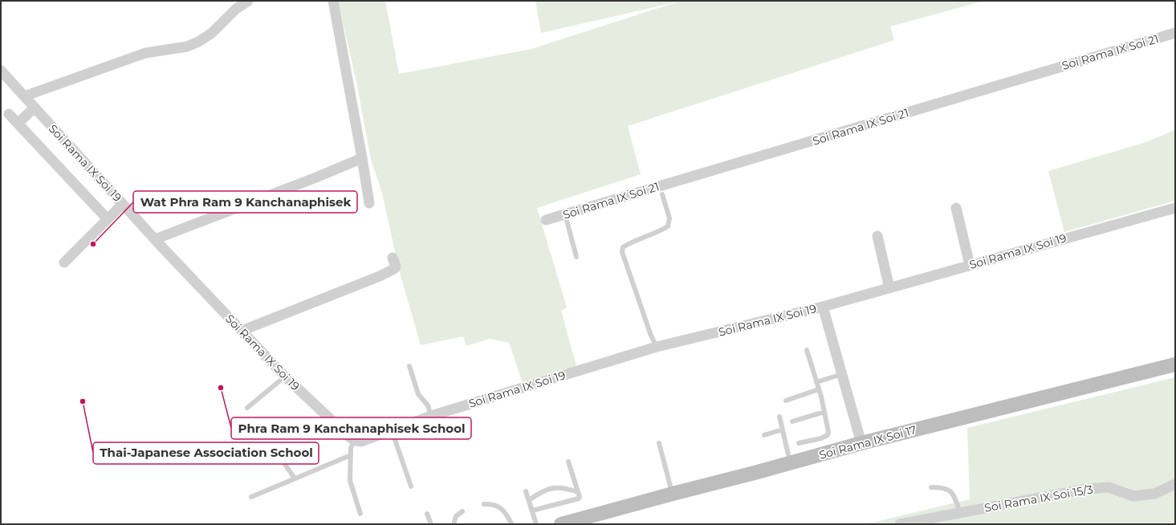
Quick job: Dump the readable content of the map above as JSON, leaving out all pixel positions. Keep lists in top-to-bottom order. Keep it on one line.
{"streets":{"street":["Soi Rama IX Soi 21","Soi Rama IX Soi 19","Soi Rama IX Soi 17","Soi Rama IX Soi 15/3"]},"places":["Wat Phra Ram 9 Kanchanaphisek","Phra Ram 9 Kanchanaphisek School","Thai-Japanese Association School"]}
